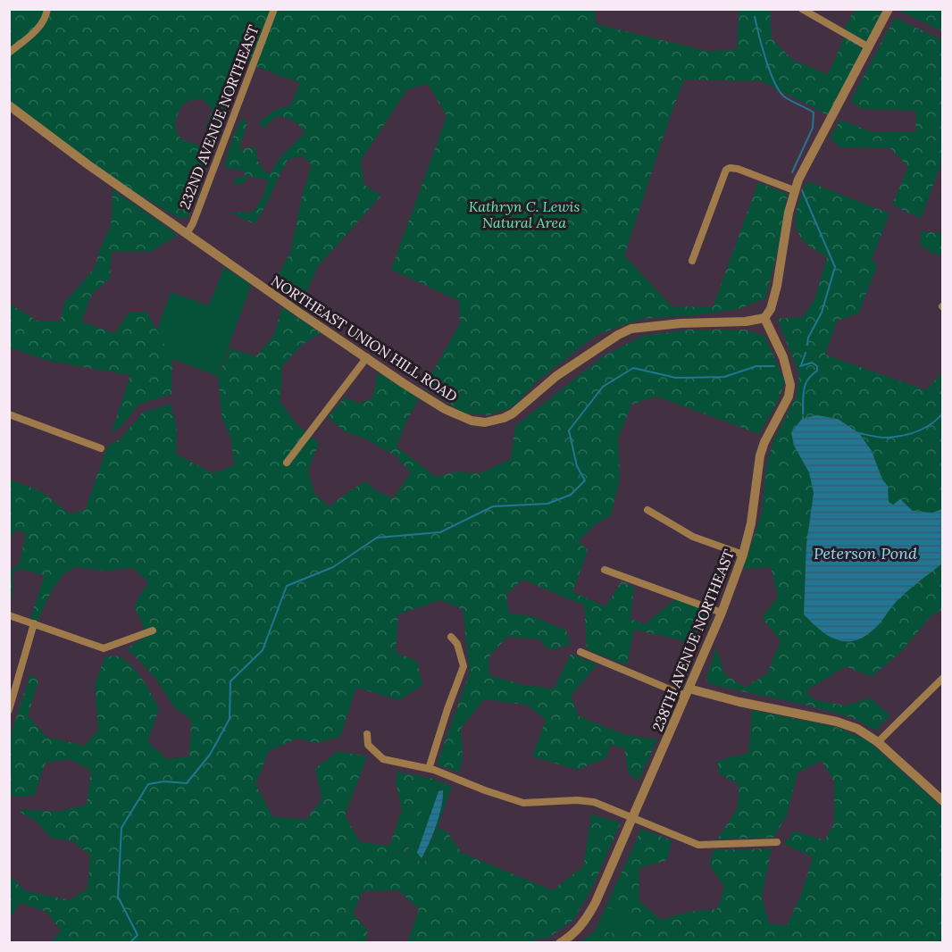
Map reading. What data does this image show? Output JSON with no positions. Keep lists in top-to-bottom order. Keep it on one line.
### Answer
{"streets":{"street":["232ND AVENUE NORTHEAST","NORTHEAST UNION HILL ROAD","238TH AVENUE NORTHEAST"]},"crossings":[["232ND AVENUE NORTHEAST","NORTHEAST UNION HILL ROAD"],["NORTHEAST UNION HILL ROAD","238TH AVENUE NORTHEAST"]],"water":["Peterson Pond"],"parks":["Kathryn C. Lewis Natural Area"]}
